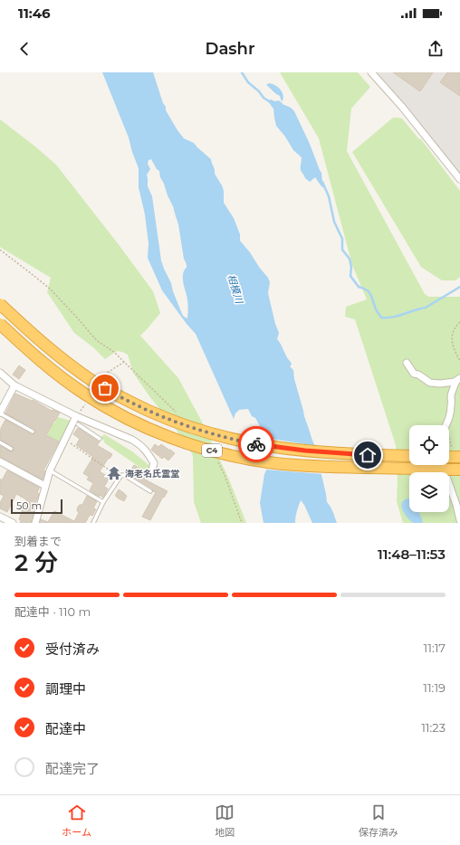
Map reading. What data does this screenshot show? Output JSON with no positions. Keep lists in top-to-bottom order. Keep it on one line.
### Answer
{"streets":{"highway":["C4"]},"water":["相模川"],"places":{"temple":["海老名氏霊堂"]},"scale_bar":"50 m","page":{"status":"11:46","header":"Dashr","scale":"50 m","heading":["2 分","到着まで","11:48–11:53"],"bar":"配達中 · 110 m","list":[["受付済み","11:17"],["調理中","11:19"],["配達中","11:23"],"配達完了"],"tabs":["ホーム","地図","保存済み"]}}
